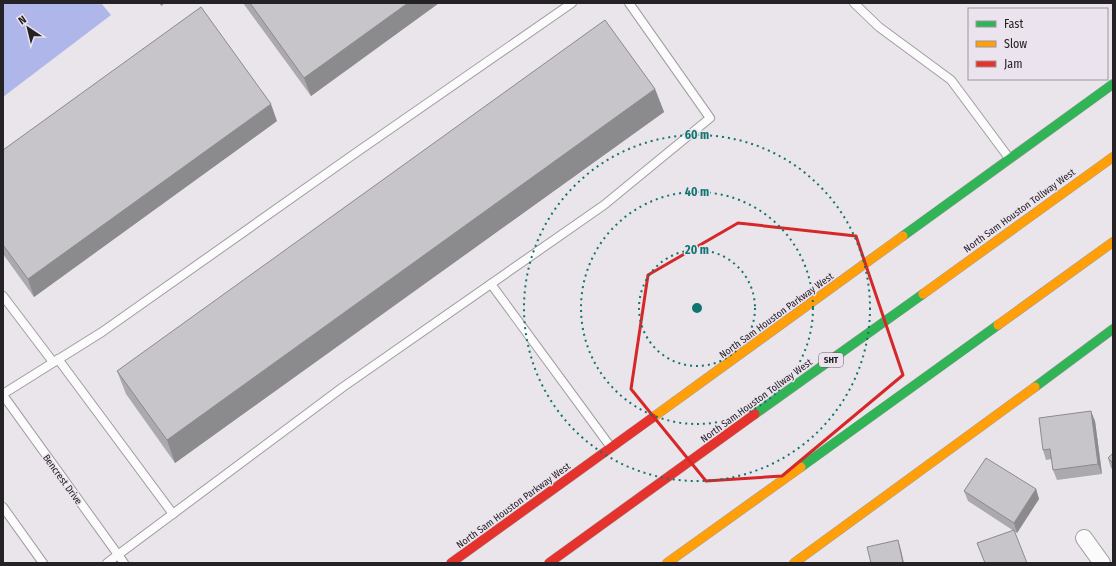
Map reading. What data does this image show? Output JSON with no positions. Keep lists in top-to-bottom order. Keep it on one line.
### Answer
{"streets":{"main road":["North Sam Houston Tollway West","North Sam Houston Parkway West","SHT"],"lane":["Bencrest Drive"]},"legend":["Fast","Slow","Jam"],"north":"top left","rings":["60 m","40 m","20 m"]}
